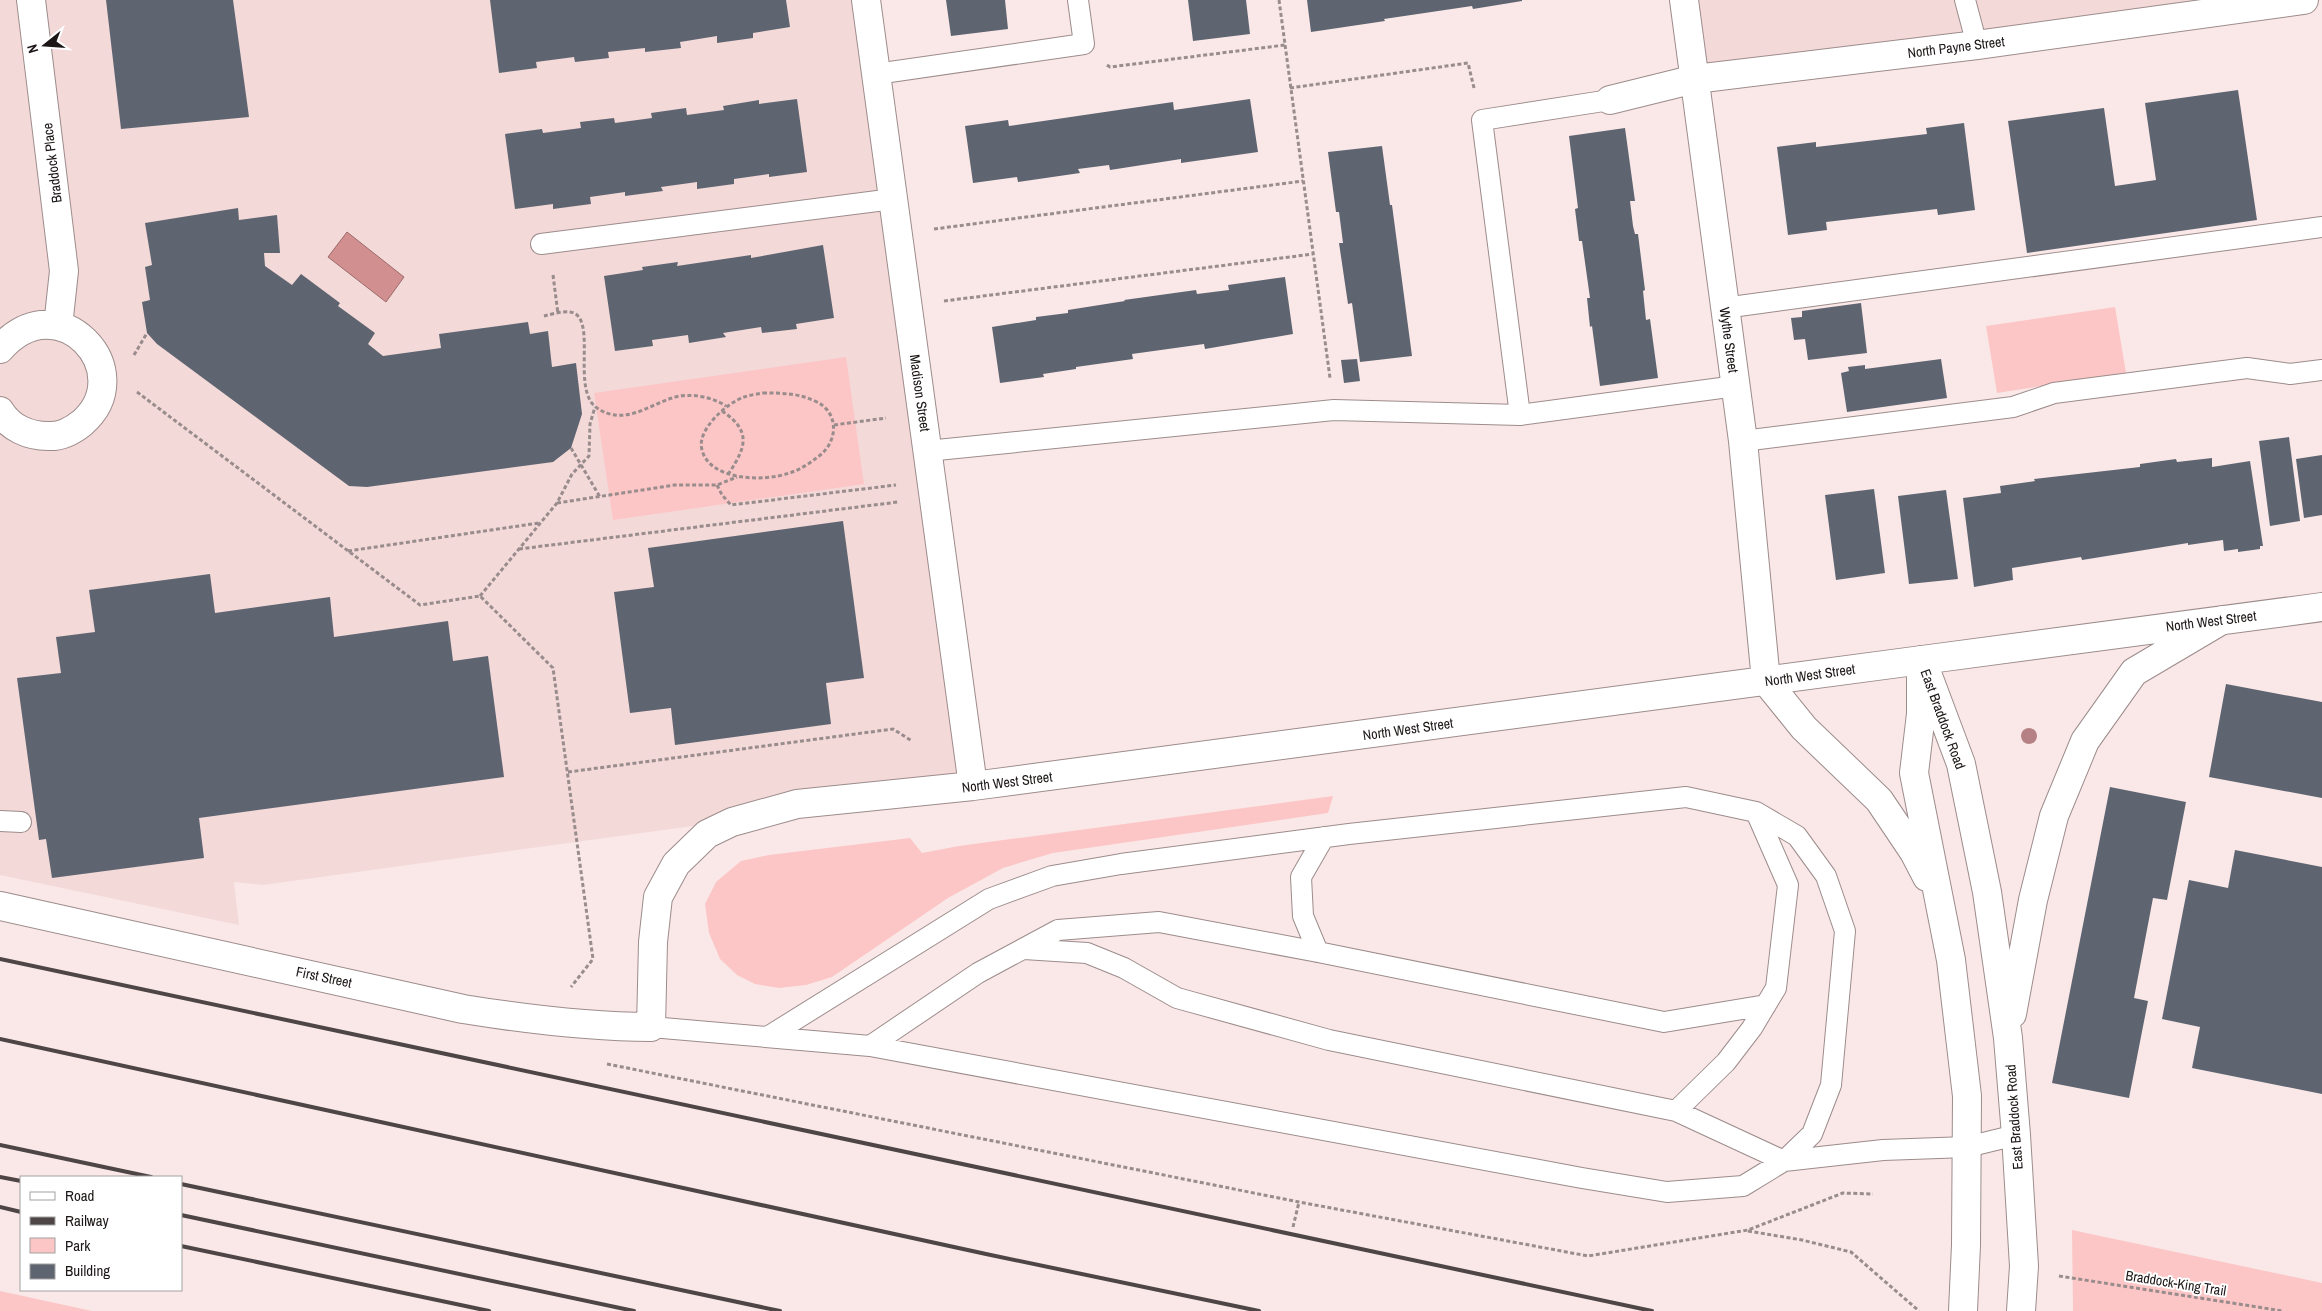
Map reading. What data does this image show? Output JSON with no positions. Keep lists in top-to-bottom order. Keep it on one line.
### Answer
{"streets":{"street":["North Payne Street","Braddock Place","Wythe Street","Madison Street","North West Street","East Braddock Road","First Street"],"path":["Braddock-King Trail"]},"crossings":[["North Payne Street","Wythe Street"],["Wythe Street","North West Street"],["Madison Street","North West Street"],["North West Street","East Braddock Road"],["North West Street","First Street"]],"legend":["Road","Railway","Park","Building"],"north":"left"}
